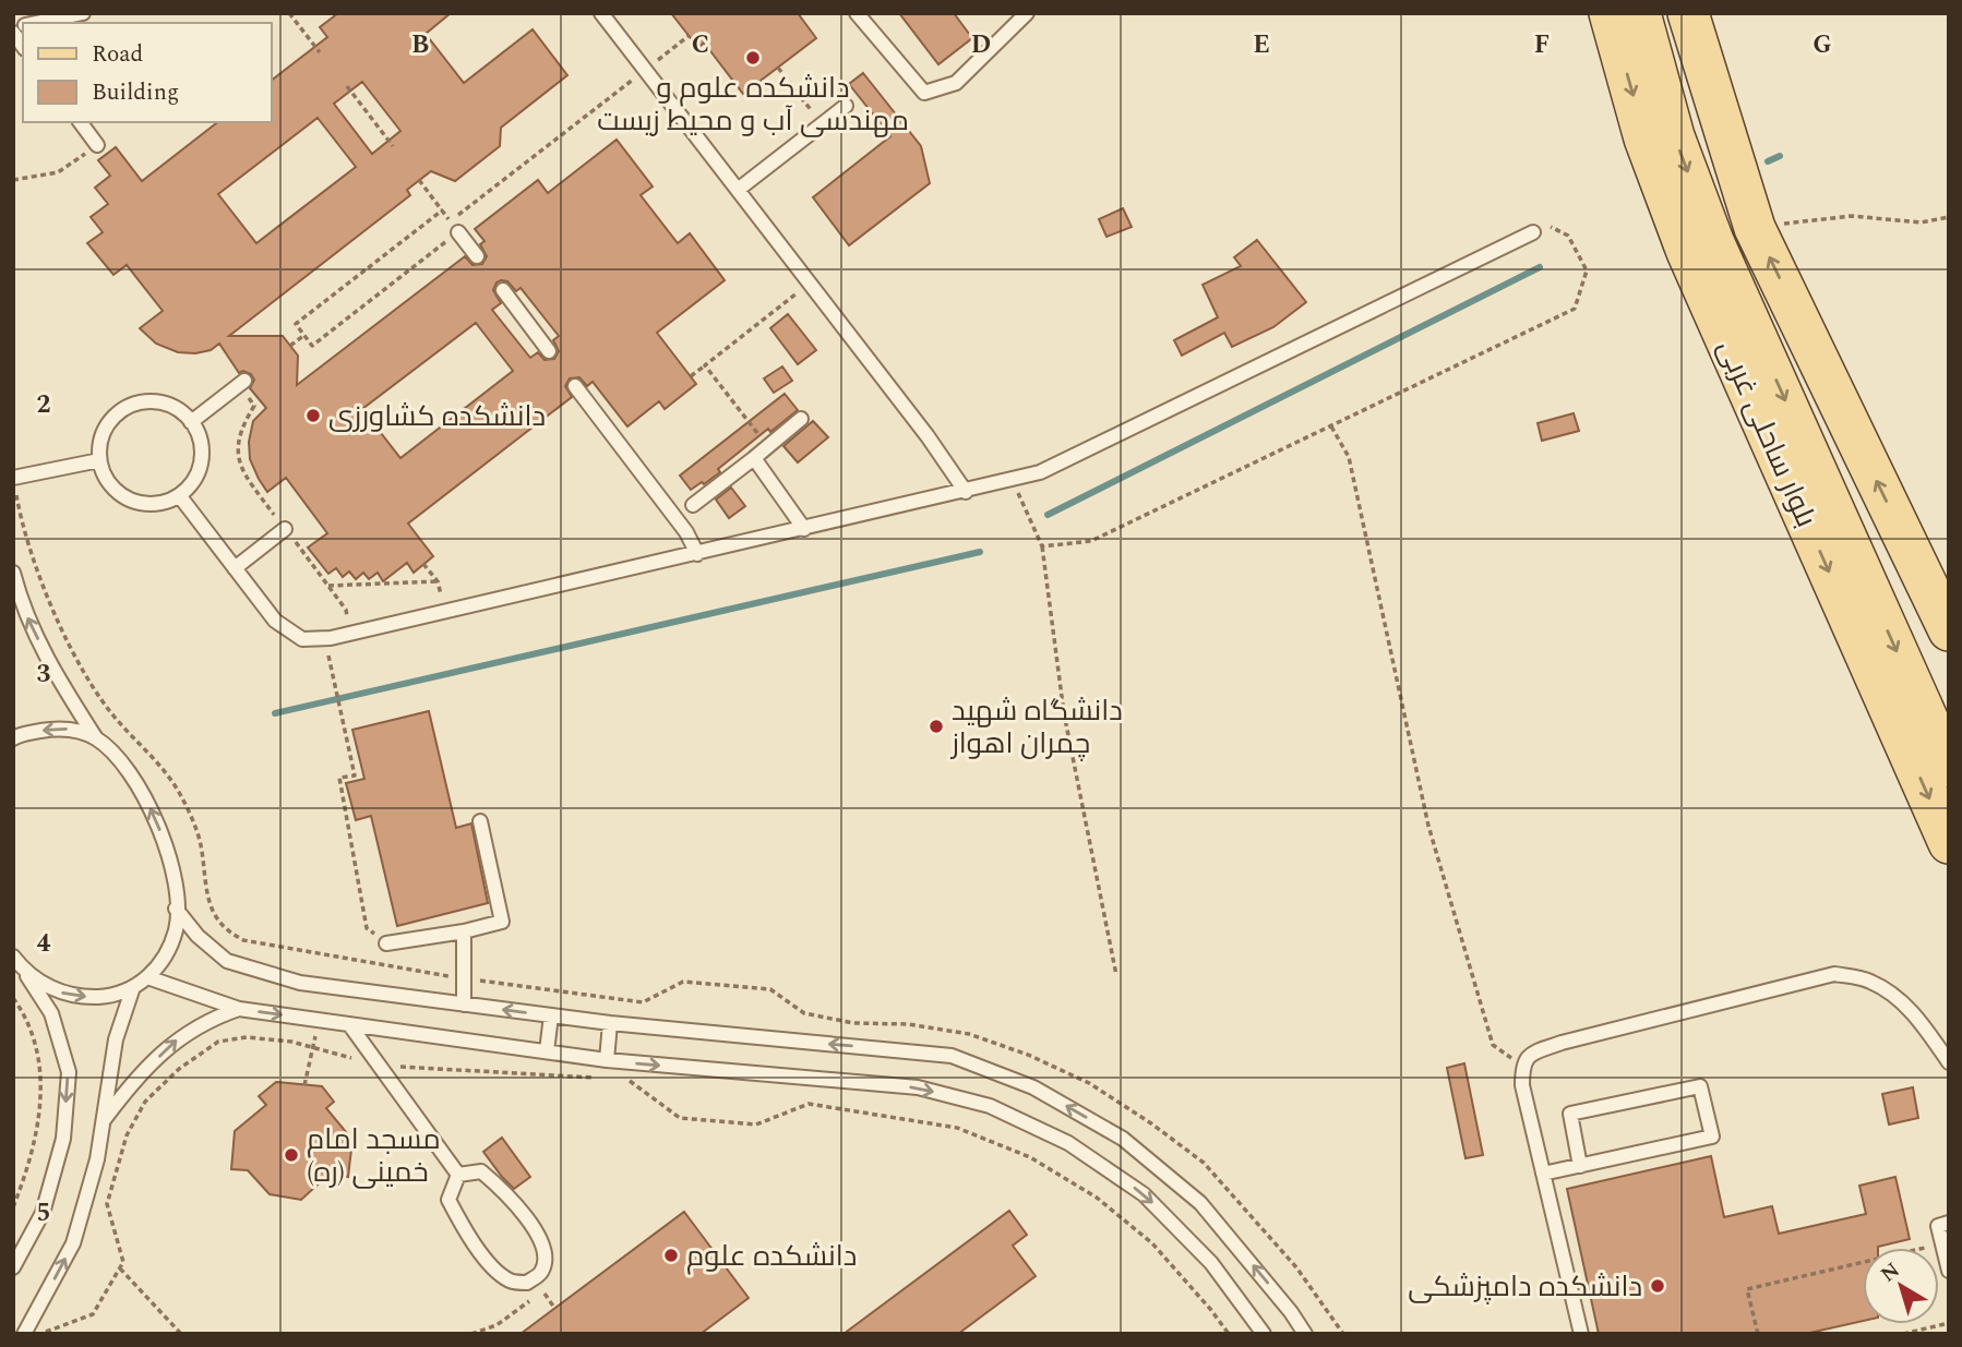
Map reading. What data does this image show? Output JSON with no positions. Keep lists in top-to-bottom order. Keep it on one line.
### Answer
{"streets":{"main road":["بلوار ساحلی غربی"]},"places":["دانشکده علوم و مهندسی آب و محیط زیست","دانشکده کشاورزی","دانشگاه شهید چمران اهواز","مسجد امام خمینی (ره)","دانشکده علوم","دانشکده دامپزشکی"],"legend":["Road","Building"],"north":"top left","grid":{"columns":["B","C","D","E","F","G"],"rows":["2","3","4","5"]}}
